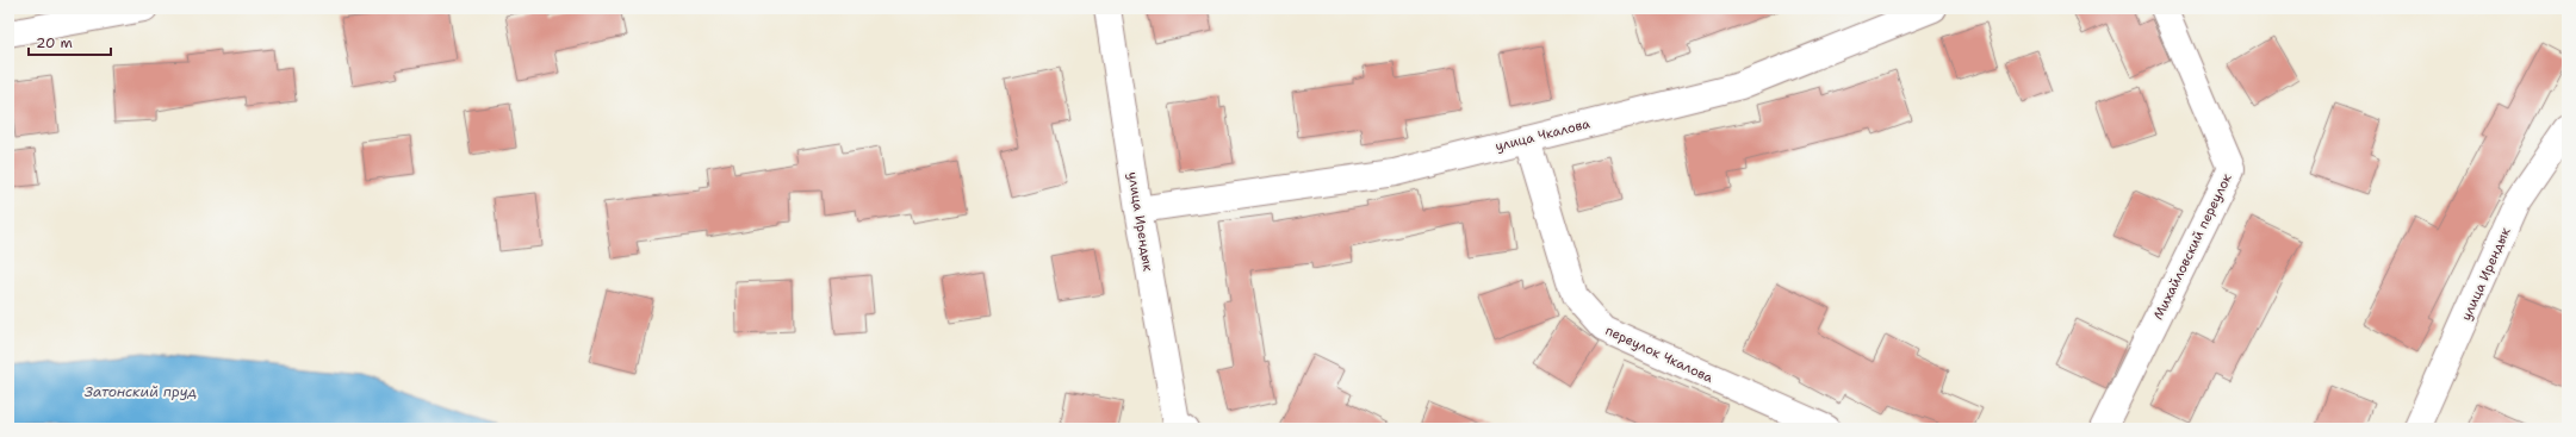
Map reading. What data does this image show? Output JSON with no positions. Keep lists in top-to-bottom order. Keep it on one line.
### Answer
{"streets":{"street":["улица Чкалова","улица Ирендык","Михайловский переулок","переулок Чкалова"]},"crossings":[["улица Чкалова","улица Ирендык"],["улица Чкалова","переулок Чкалова"]],"water":["Затонский пруд"],"scale_bar":"20 m"}
